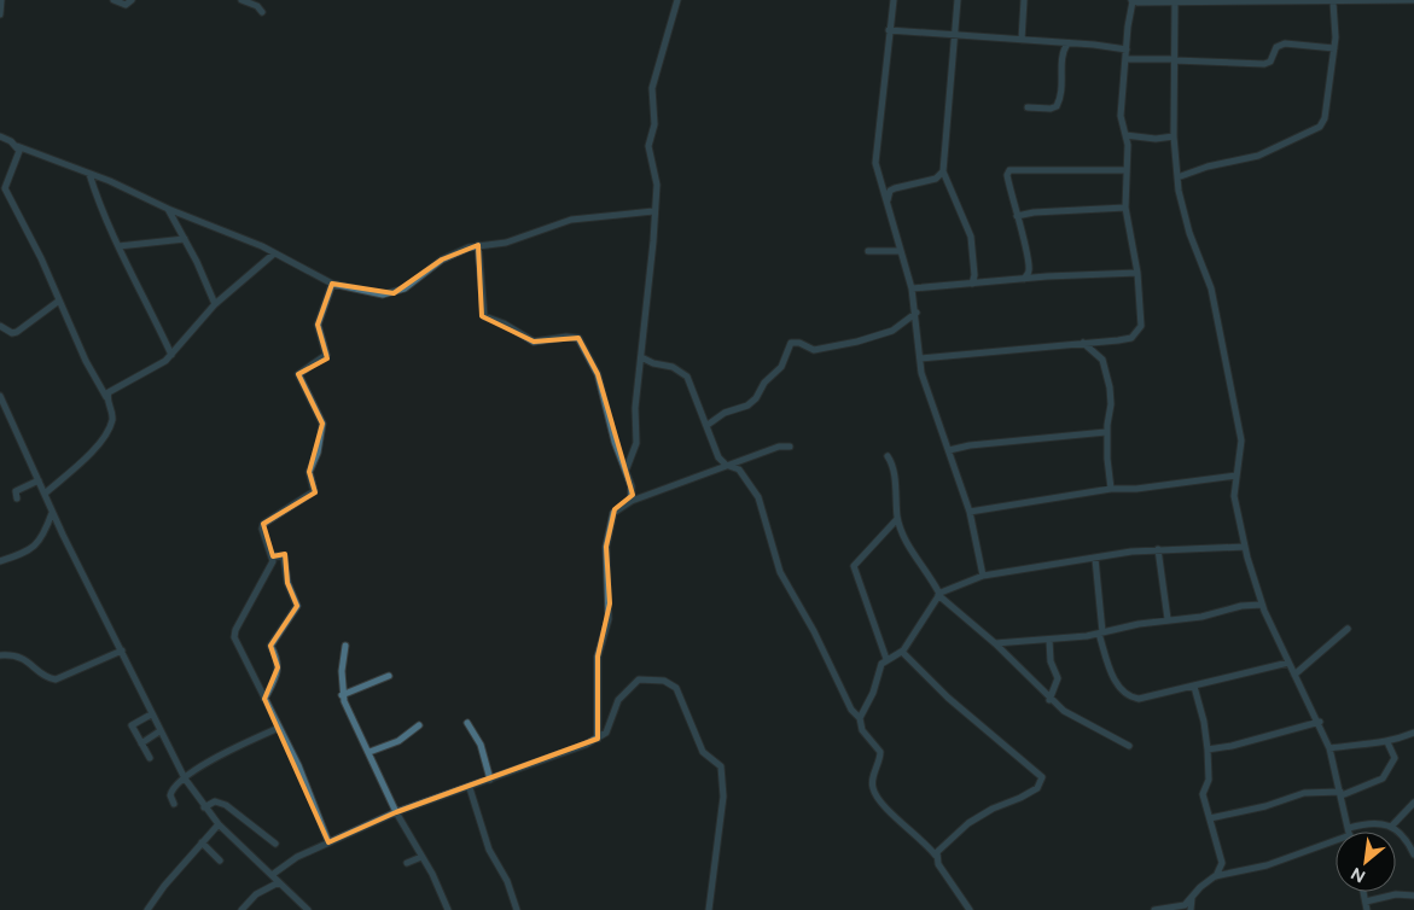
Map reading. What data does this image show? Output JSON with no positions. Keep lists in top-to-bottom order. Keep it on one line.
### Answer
{"north":"bottom left"}
